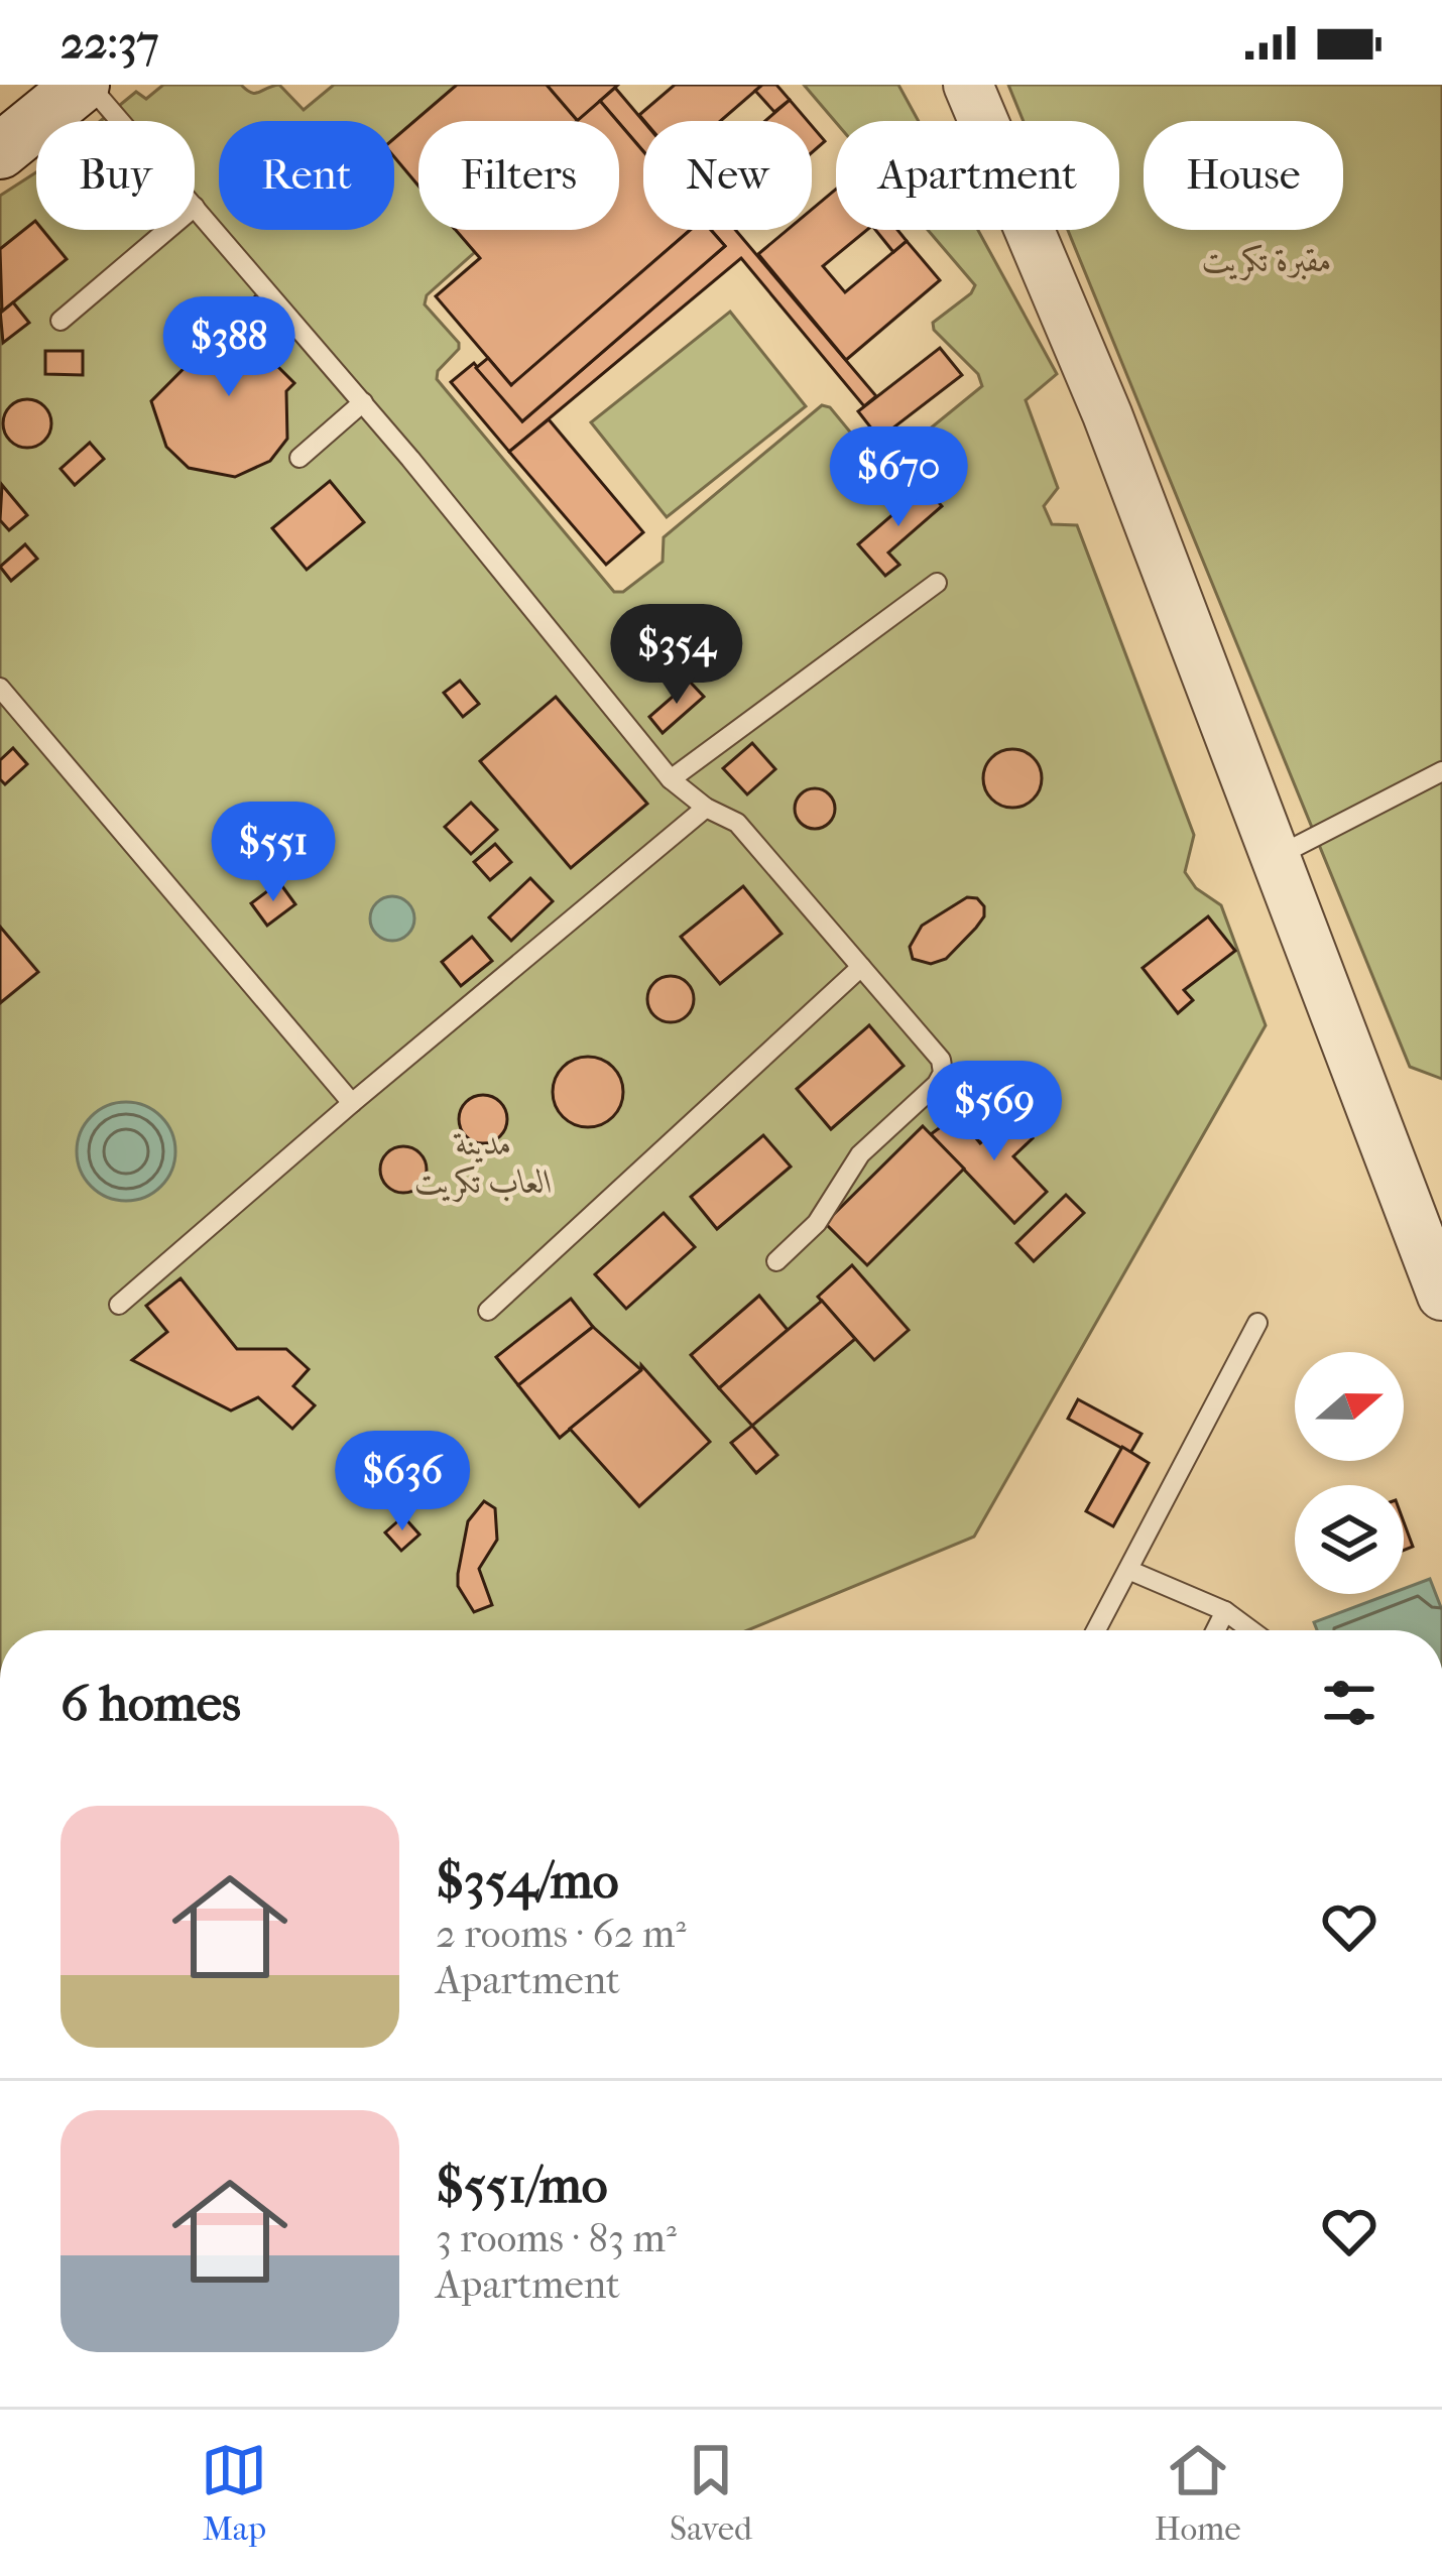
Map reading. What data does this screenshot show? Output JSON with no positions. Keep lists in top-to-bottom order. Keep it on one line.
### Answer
{"parks":["مقبرة تكريت","مدينة العاب تكريت"],"north":"right","page":{"status":"22:37","chip":["Buy","Rent","Filters","New","Apartment","House"],"price":["$388","$670","$354","$551","$569","$636"],"heading":"6 homes","list":[{"name":"$354/mo","note":"2 rooms · 62 m² · Apartment"},{"name":"$551/mo","note":"3 rooms · 83 m² · Apartment"}],"tabs":["Map","Saved","Home"]}}
